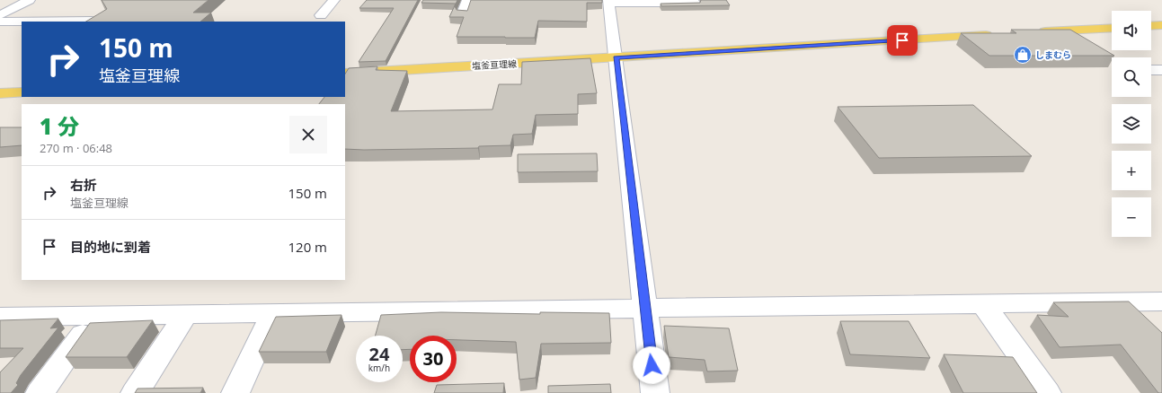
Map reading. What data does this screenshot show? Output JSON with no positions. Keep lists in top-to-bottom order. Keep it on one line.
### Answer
{"streets":{"main road":["塩釜亘理線"]},"places":{"shop":["しまむら"]},"page":{"map_buttons":["+","−"],"turn":["150 m","塩釜亘理線"],"heading":["1 分","270 m · 06:48"],"list":[{"name":"右折","note":"塩釜亘理線","value":"150 m"},{"name":"目的地に到着","value":"120 m"}],"speed":"24 km/h","limit":"30"}}
